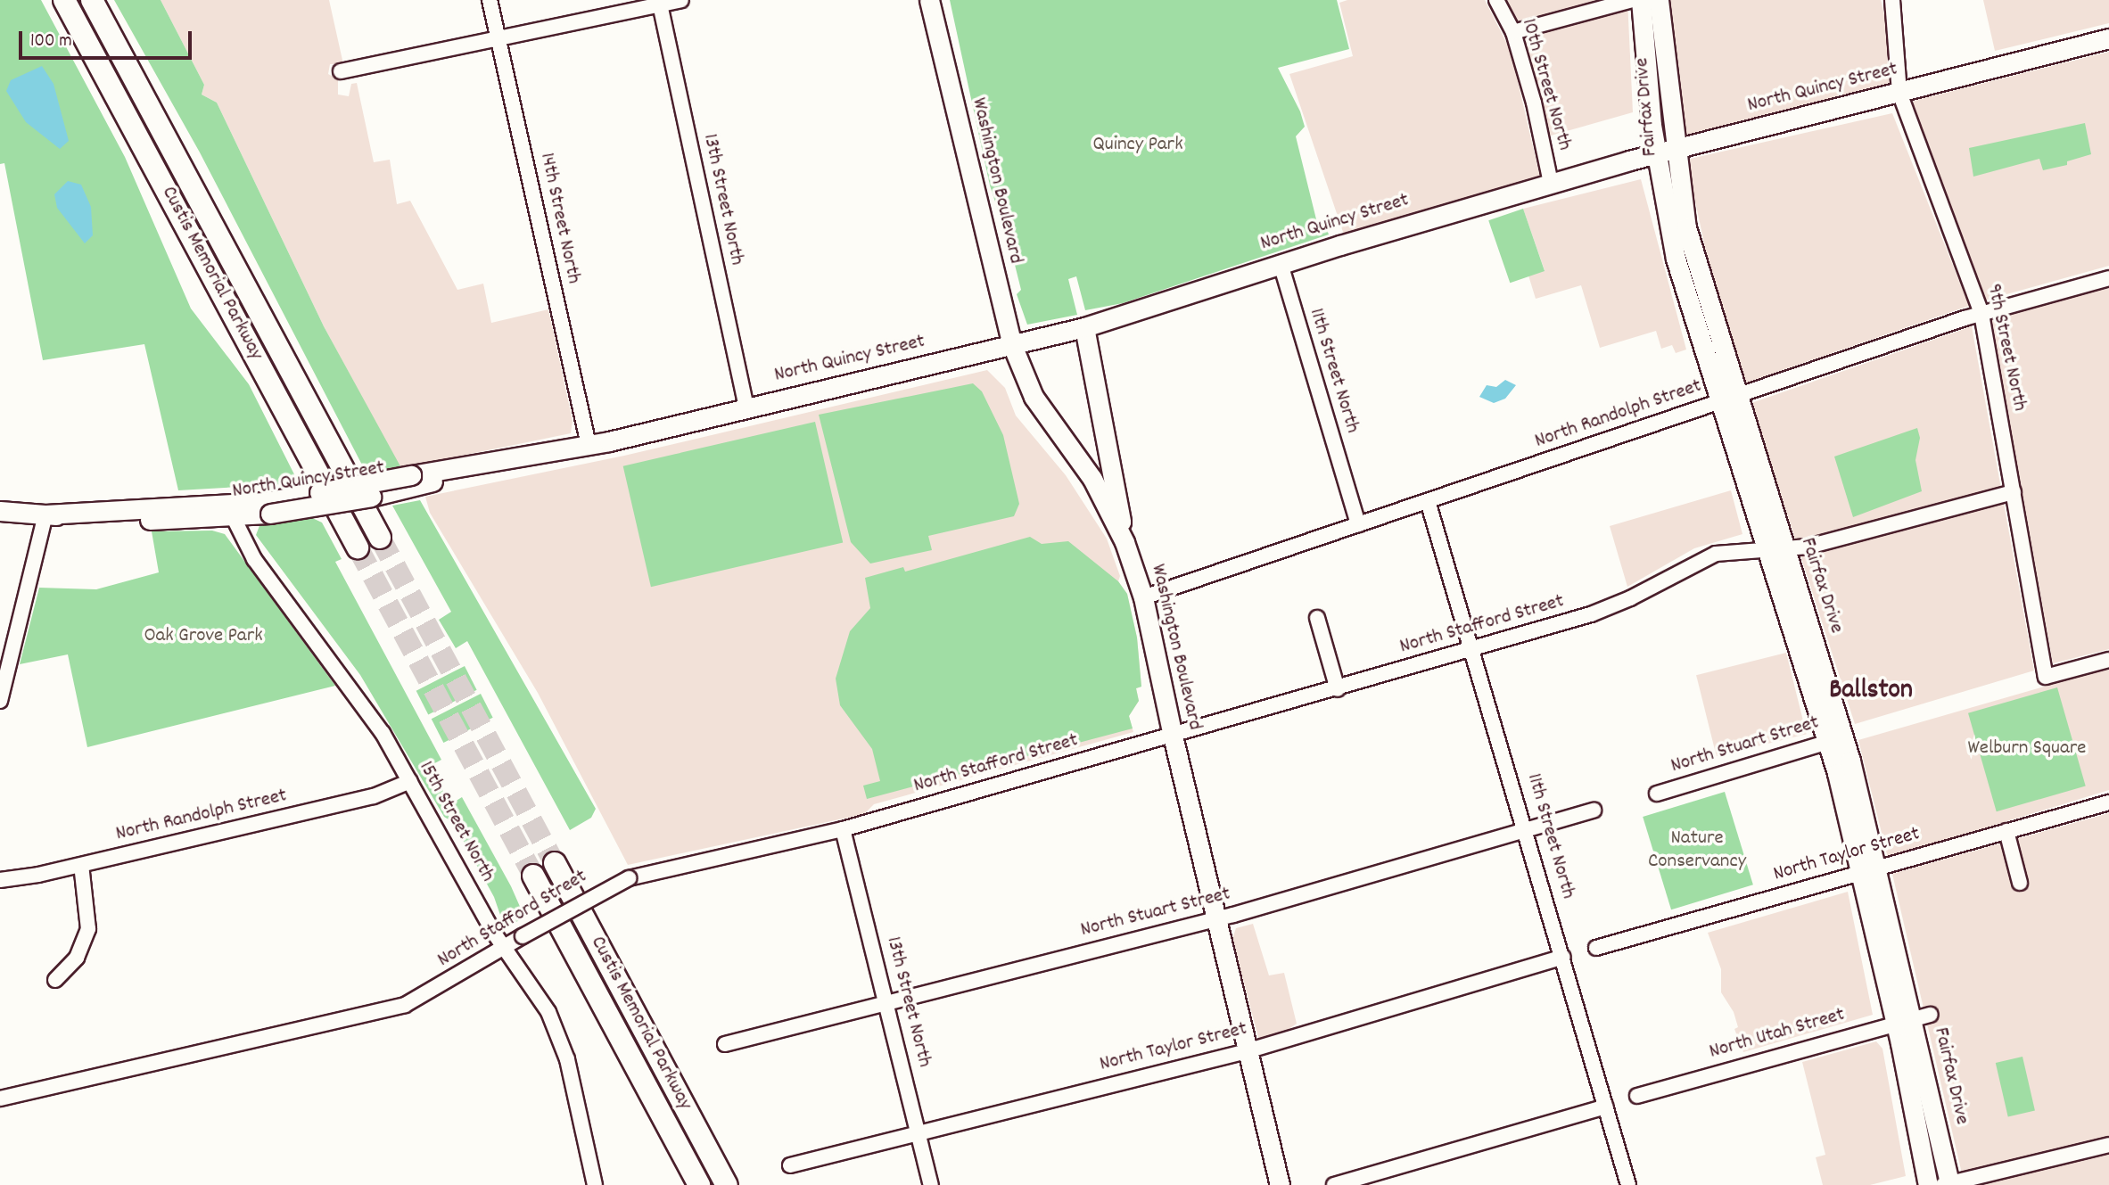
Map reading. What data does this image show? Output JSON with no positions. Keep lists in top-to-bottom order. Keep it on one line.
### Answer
{"streets":{"highway":["Custis Memorial Parkway"],"main road":["North Quincy Street","Fairfax Drive","Washington Boulevard"],"street":["10th Street North","13th Street North","14th Street North","9th Street North","11th Street North","North Randolph Street","North Stafford Street","North Stuart Street","15th Street North","North Taylor Street","North Utah Street"]},"crossings":[["10th Street North","North Quincy Street"],["North Quincy Street","Fairfax Drive"],["North Quincy Street","Washington Boulevard"],["North Quincy Street","13th Street North"],["North Quincy Street","14th Street North"],["North Quincy Street","9th Street North"],["North Quincy Street","11th Street North"],["North Quincy Street","15th Street North"],["Fairfax Drive","North Randolph Street"],["Fairfax Drive","North Stafford Street"],["Fairfax Drive","North Stuart Street"],["Fairfax Drive","North Taylor Street"],["Fairfax Drive","North Utah Street"],["Washington Boulevard","North Randolph Street"],["Washington Boulevard","North Stafford Street"],["Washington Boulevard","North Stuart Street"],["Washington Boulevard","North Taylor Street"],["13th Street North","North Stafford Street"],["13th Street North","North Stuart Street"],["13th Street North","North Taylor Street"],["9th Street North","North Randolph Street"],["9th Street North","North Stafford Street"],["11th Street North","North Randolph Street"],["11th Street North","North Stafford Street"],["11th Street North","North Stuart Street"],["11th Street North","North Taylor Street"],["North Randolph Street","15th Street North"],["North Stafford Street","15th Street North"]],"districts":["Ballston"],"parks":["Quincy Park","Oak Grove Park","Welburn Square","Nature Conservancy"],"scale_bar":"100 m"}
